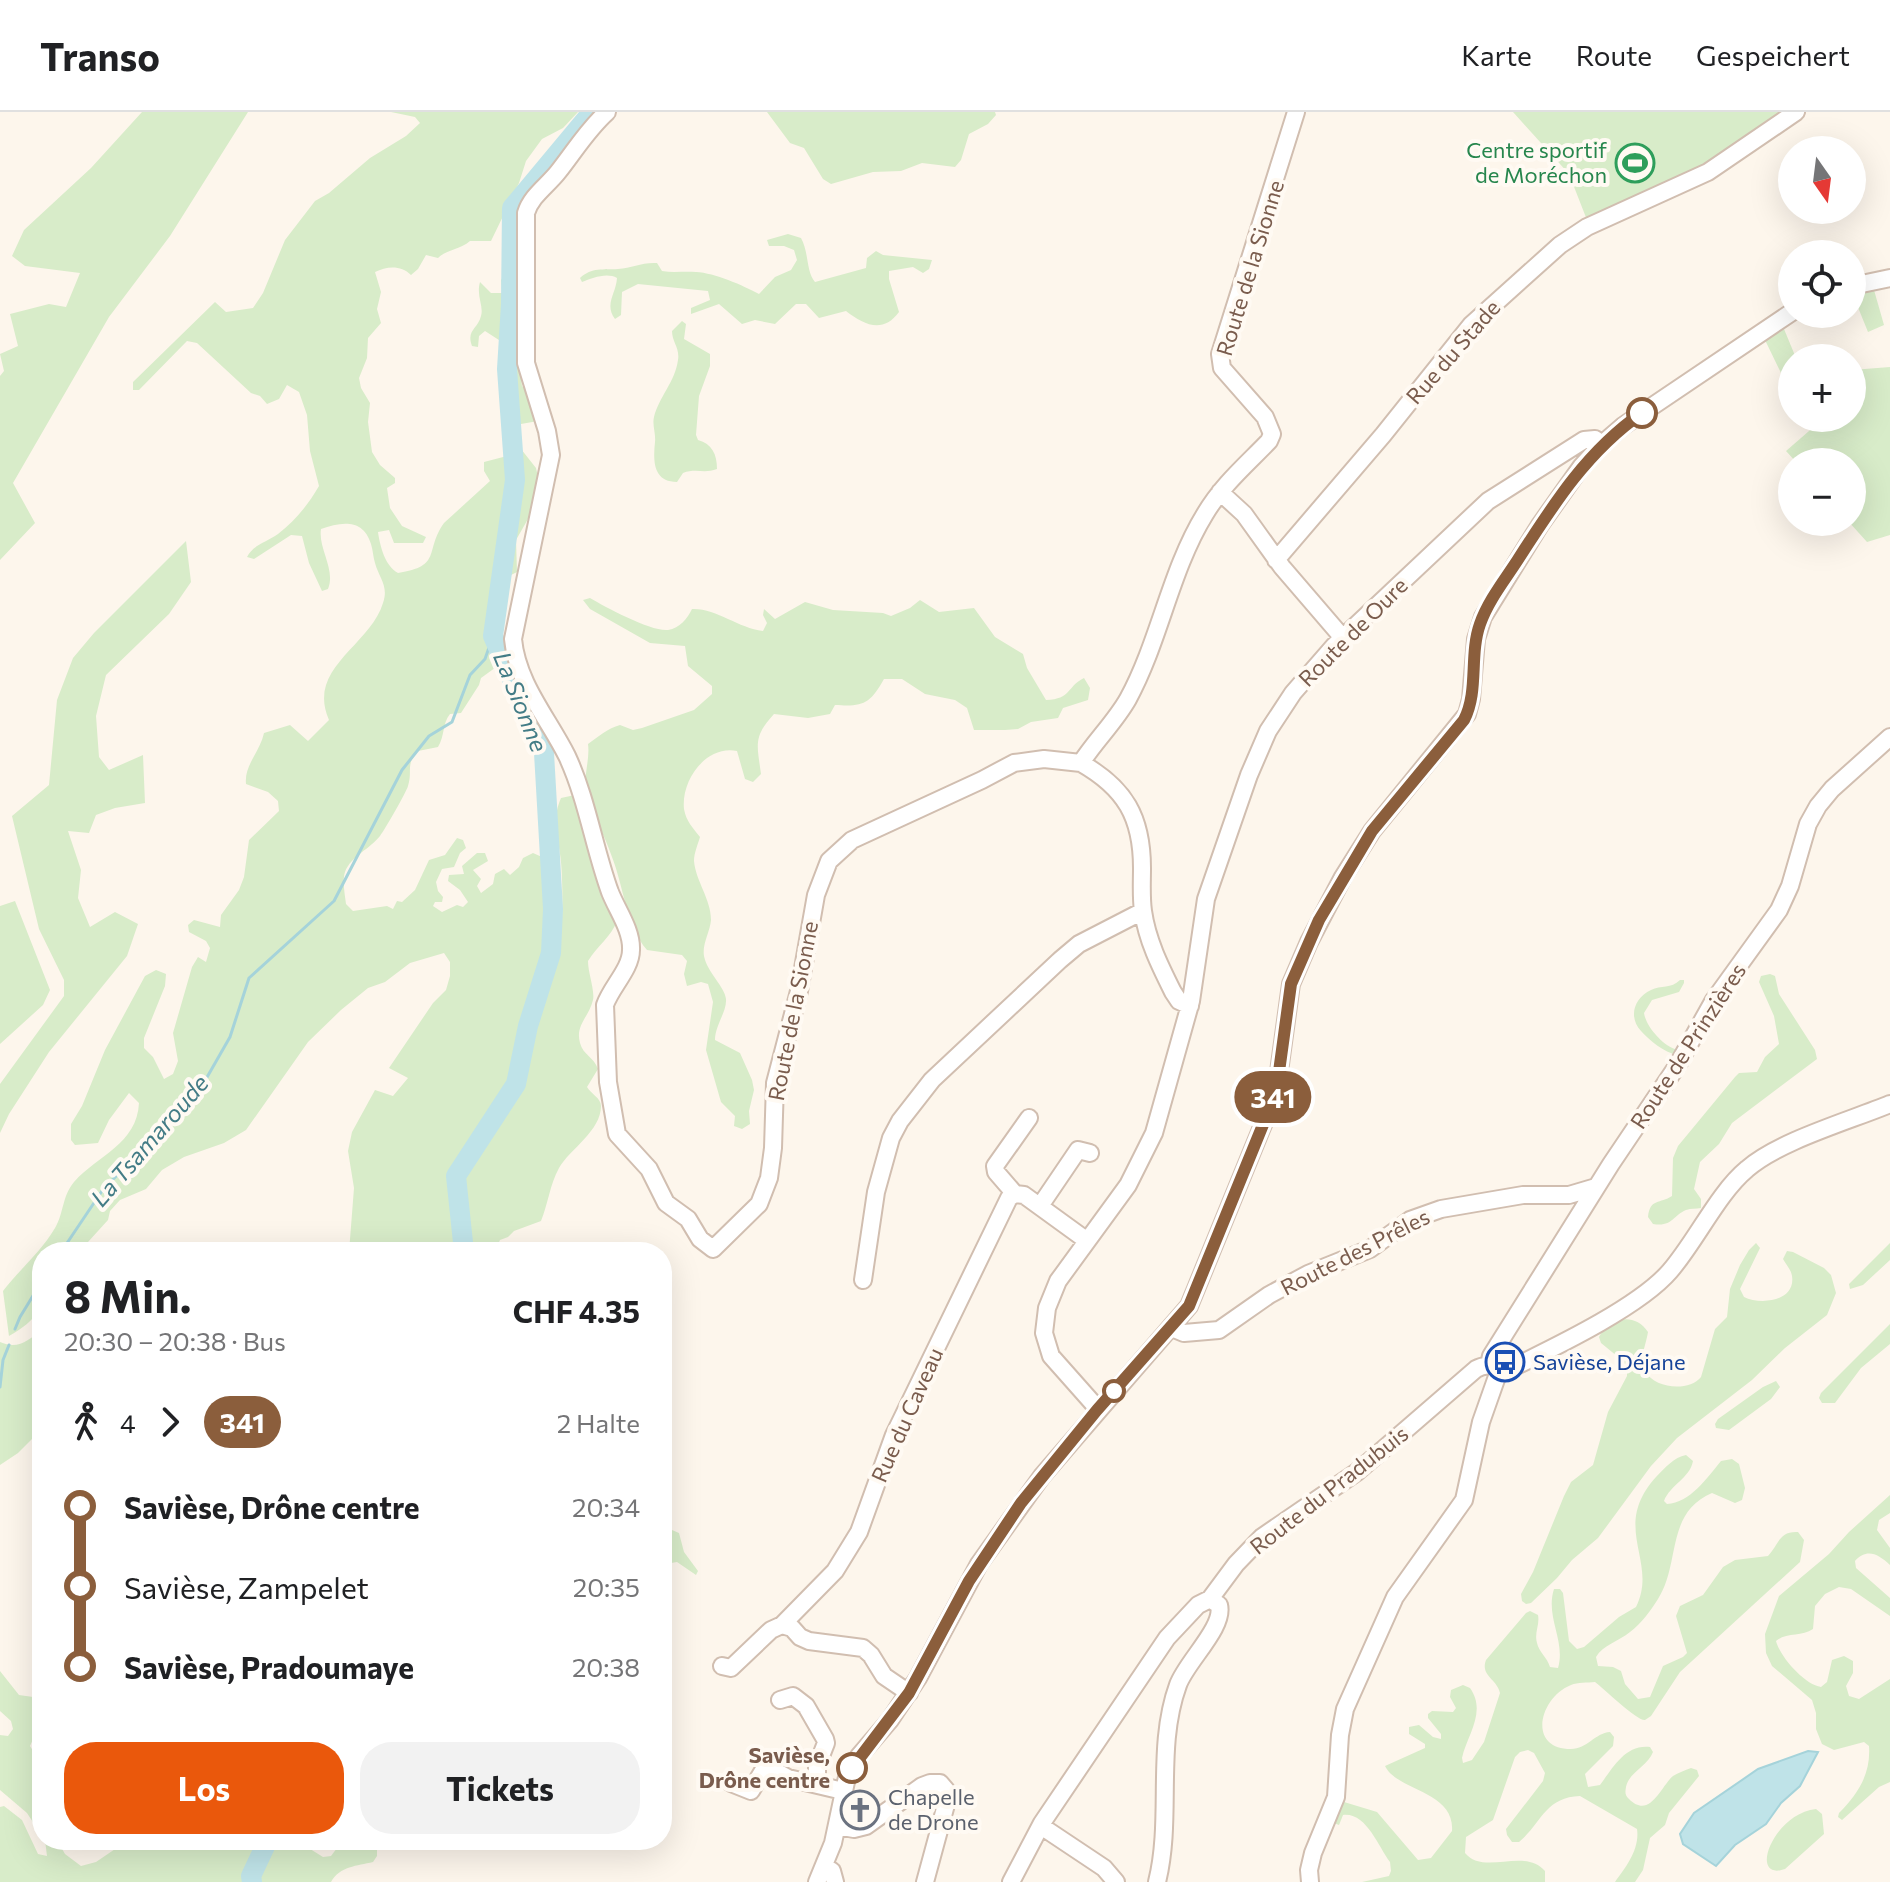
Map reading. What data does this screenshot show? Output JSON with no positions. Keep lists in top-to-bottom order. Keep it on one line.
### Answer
{"streets":{"street":["Route de la Sionne","Rue du Stade","Route de Oure","Route de Prinzières","Route des Prêles","Rue du Caveau","Route du Pradubuis"]},"crossings":[["Route de Prinzières","Route des Prêles"],["Route de Prinzières","Route du Pradubuis"]],"water":["La Sionne","La Tsamaroude"],"places":{"sports":["Centre sportif de Moréchon"],"bus stop":["Savièse, Déjane"],"other":["Savièse, Drône centre"],"church":["Chapelle de Drone"]},"lines":["bus line 341"],"north":"bottom","page":{"header":"Transo","nav":["Karte","Route","Gespeichert"],"on_map":"341","map_buttons":["+","−"],"heading":["8 Min.","20:30 – 20:38 · Bus","CHF 4.35"],"legs":["4","341","2 Halte"],"list":[{"name":"Savièse, Drône centre","value":"20:34"},{"name":"Savièse, Zampelet","value":"20:35"},{"name":"Savièse, Pradoumaye","value":"20:38"}],"buttons":["Los","Tickets"]}}
